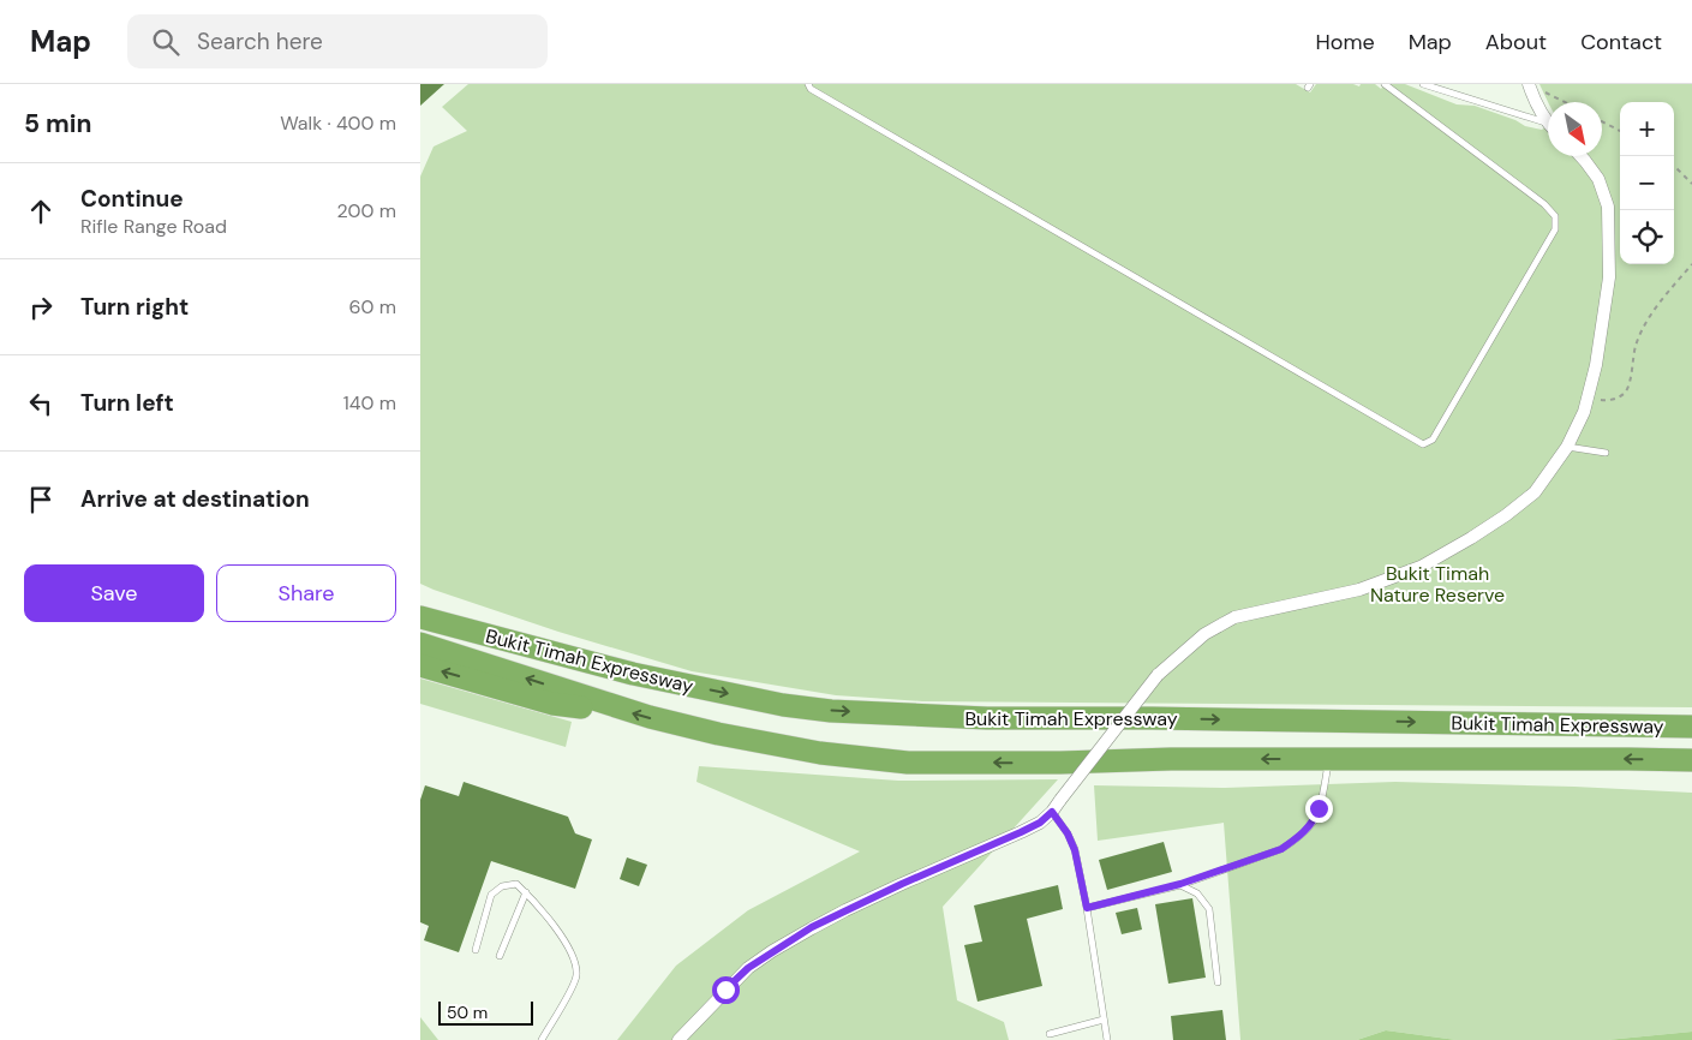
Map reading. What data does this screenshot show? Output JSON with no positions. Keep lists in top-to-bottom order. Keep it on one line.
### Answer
{"streets":{"highway":["Bukit Timah Expressway"]},"parks":["Bukit Timah Nature Reserve"],"scale_bar":"50 m","north":"bottom right","page":{"header":"Map","search":"Search here","nav":["Home","Map","About","Contact"],"heading":["5 min","Walk · 400 m"],"map_buttons":["+","−"],"list":[["Continue","Rifle Range Road","200 m"],["Turn right","60 m"],["Turn left","140 m"],"Arrive at destination"],"buttons":["Save","Share"],"scale":"50 m"}}
